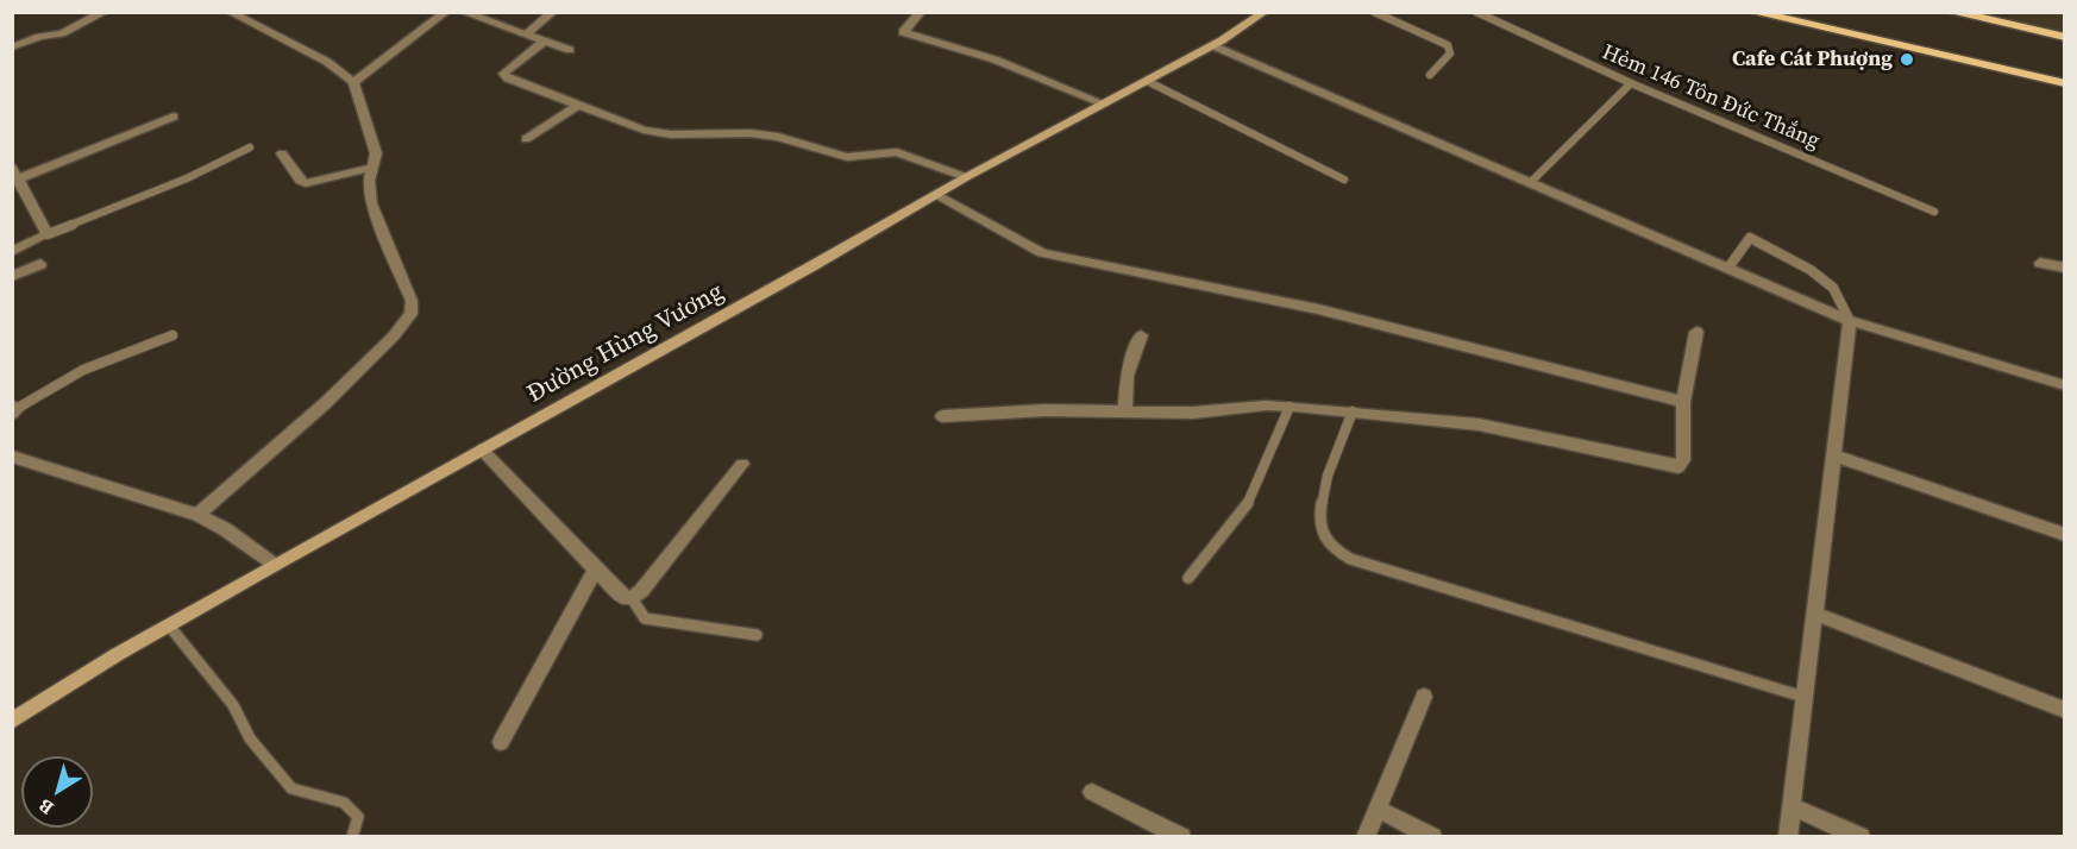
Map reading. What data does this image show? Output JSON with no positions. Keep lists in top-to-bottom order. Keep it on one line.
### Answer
{"streets":{"street":["Đường Hùng Vương"],"lane":["Hẻm 146 Tôn Đức Thắng"]},"places":["Cafe Cát Phượng"],"north":"bottom left"}
